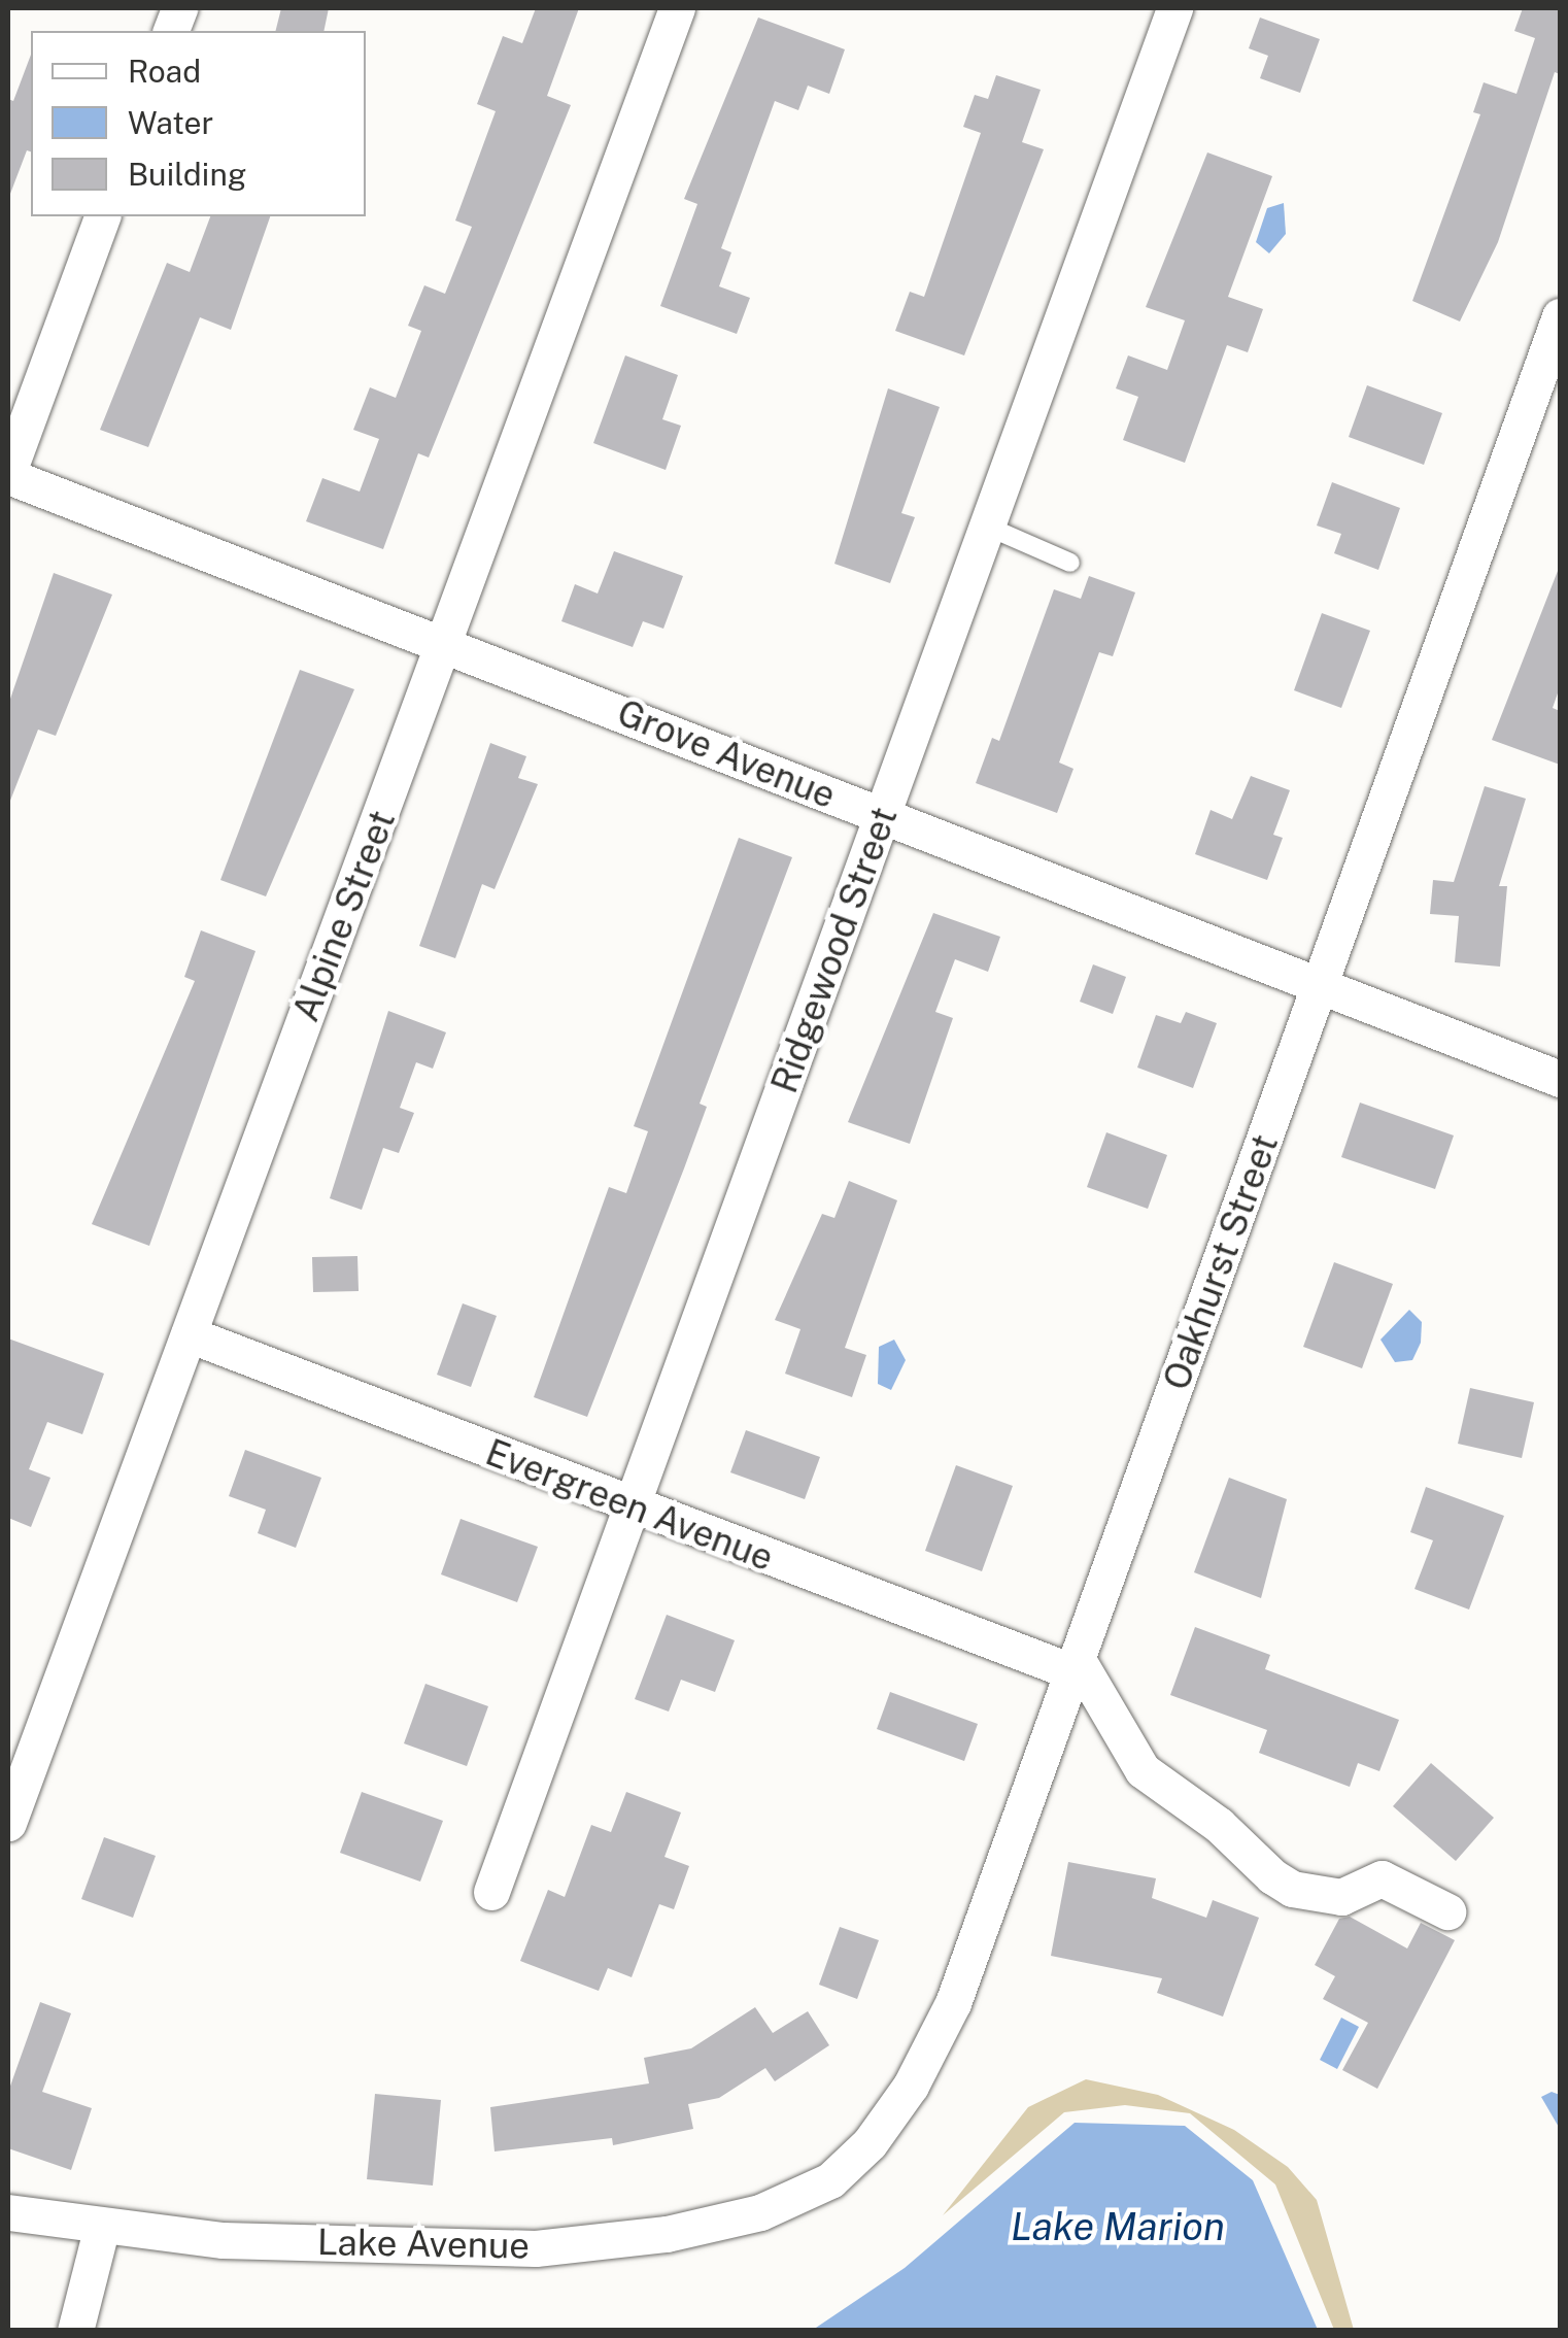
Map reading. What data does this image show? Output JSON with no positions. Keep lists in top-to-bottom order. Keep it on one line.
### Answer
{"streets":{"street":["Grove Avenue","Alpine Street","Ridgewood Street","Oakhurst Street","Evergreen Avenue","Lake Avenue"]},"crossings":[["Grove Avenue","Alpine Street"],["Grove Avenue","Ridgewood Street"],["Grove Avenue","Oakhurst Street"],["Alpine Street","Evergreen Avenue"],["Ridgewood Street","Evergreen Avenue"],["Oakhurst Street","Evergreen Avenue"],["Oakhurst Street","Lake Avenue"]],"water":["Lake Marion"],"legend":["Road","Water","Building"]}
